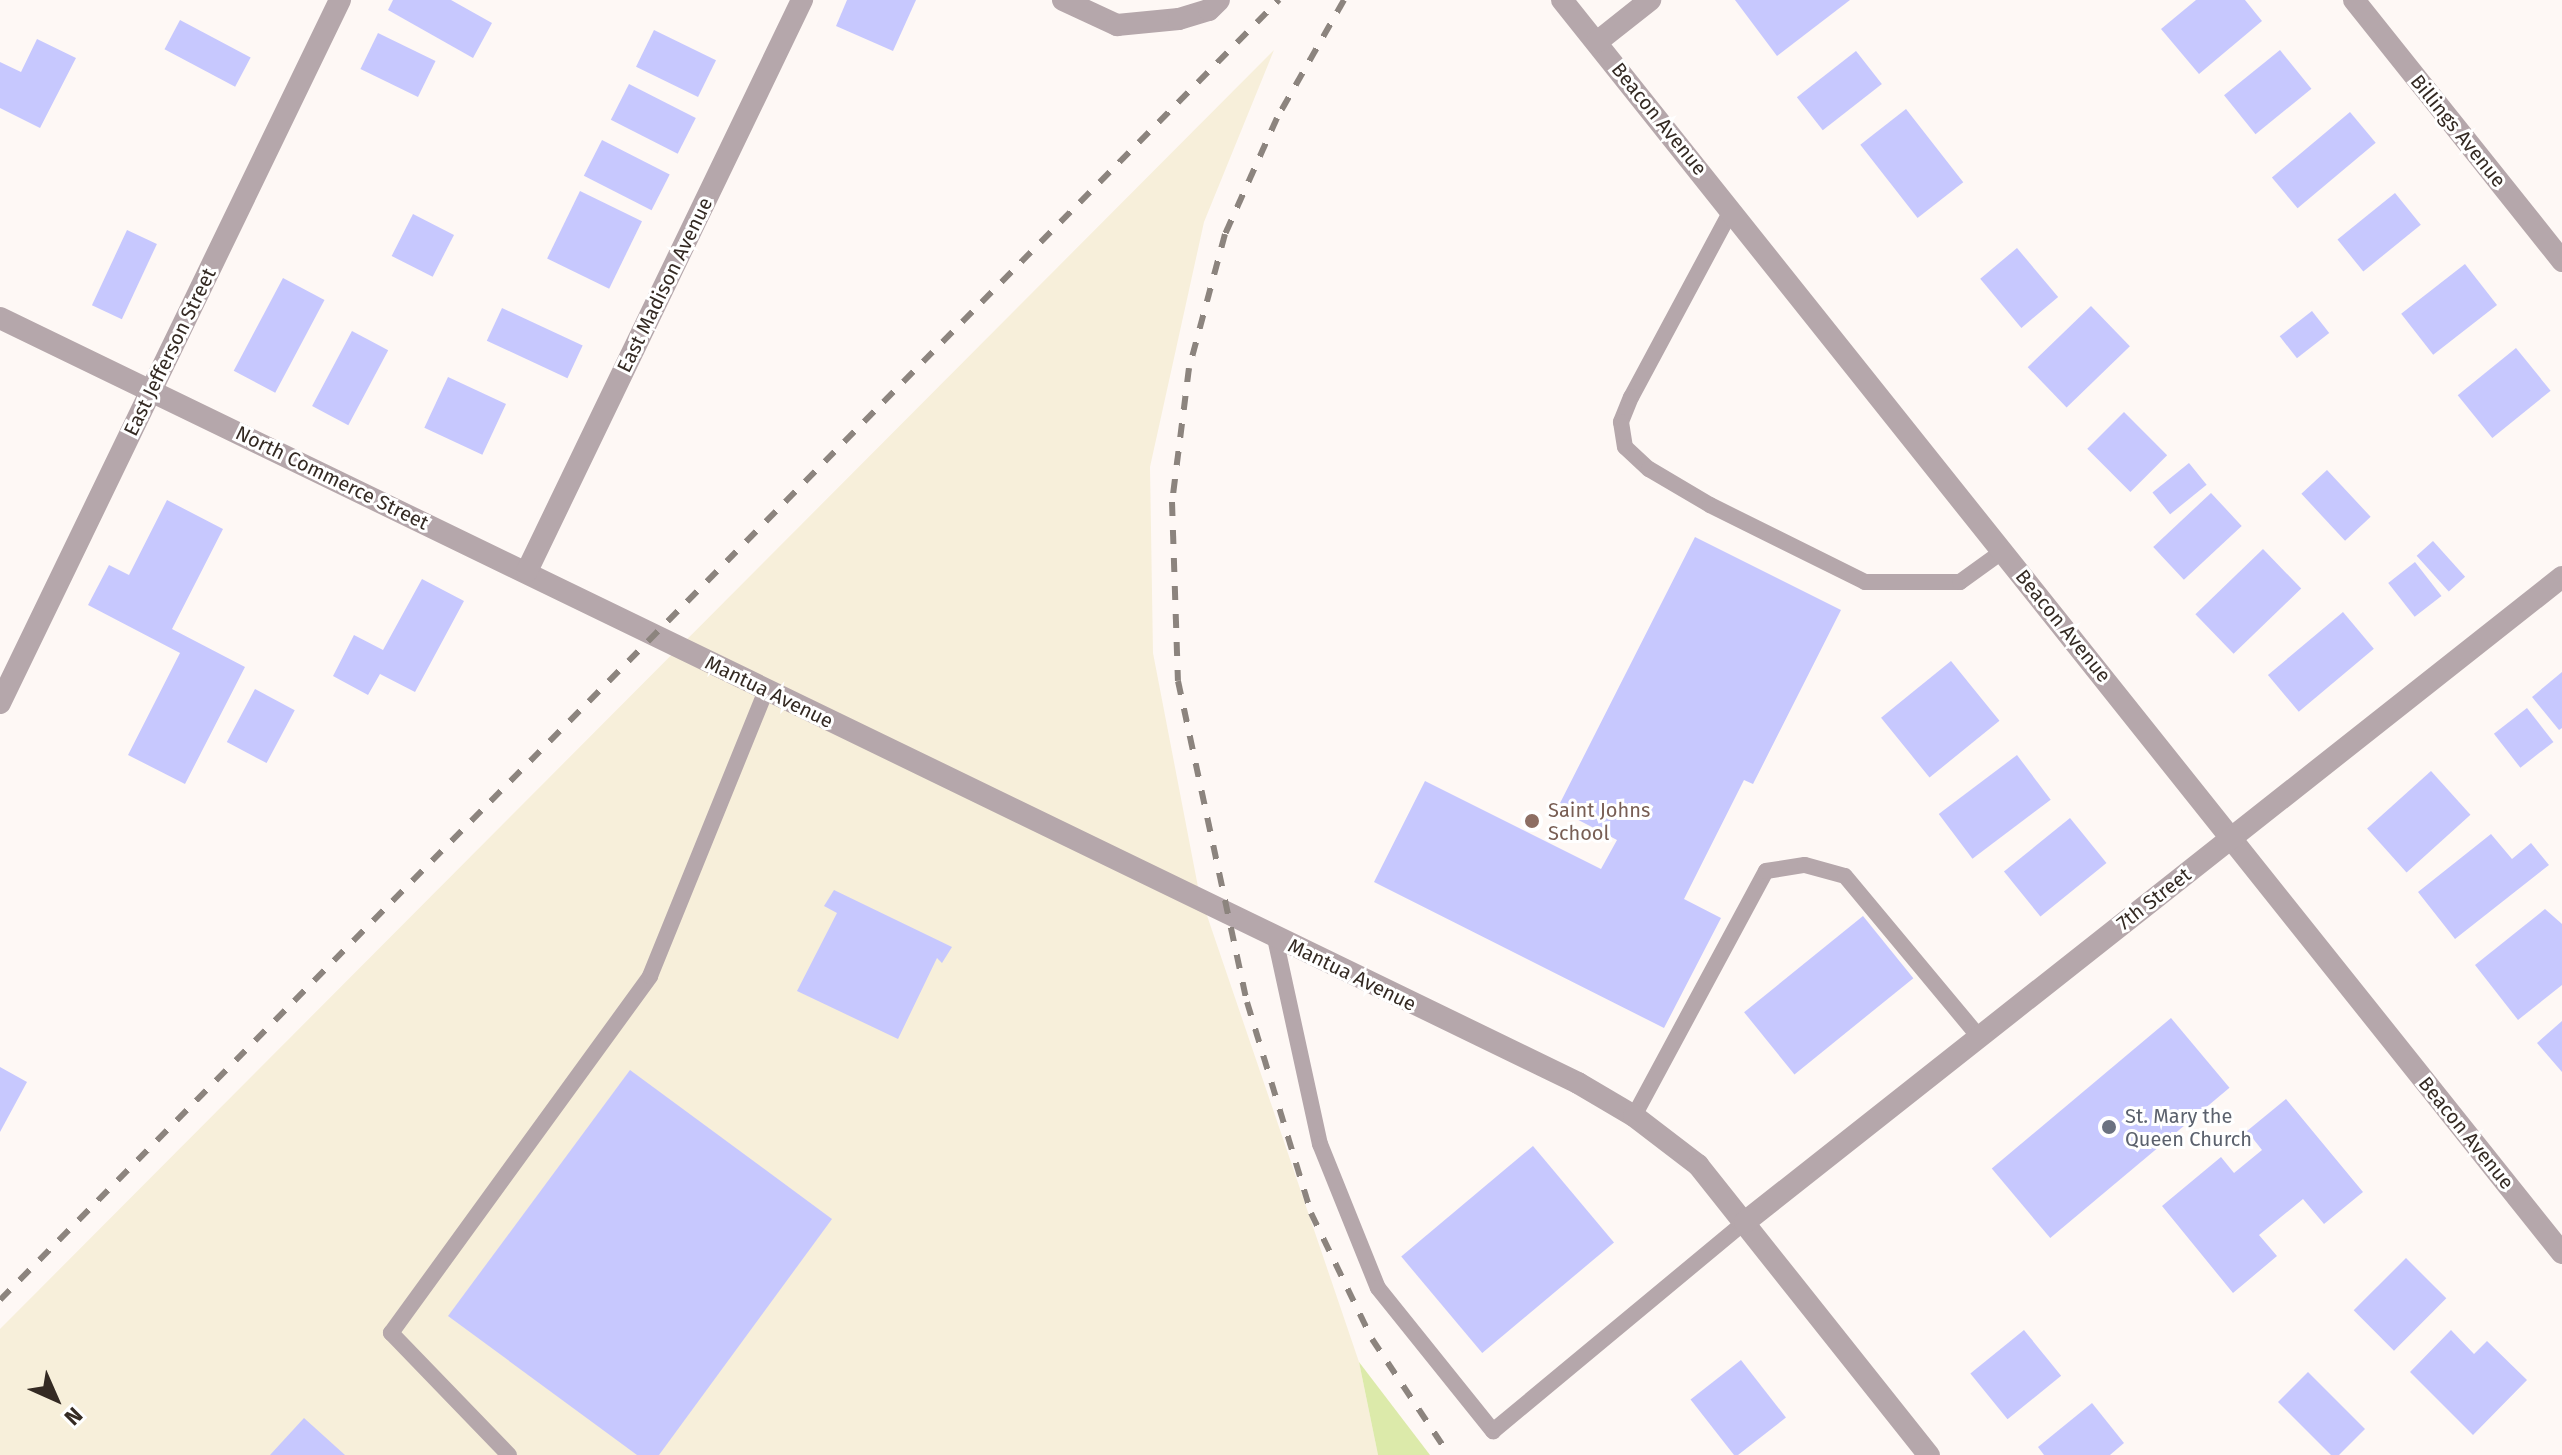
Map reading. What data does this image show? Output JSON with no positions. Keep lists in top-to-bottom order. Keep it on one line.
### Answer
{"streets":{"street":["Beacon Avenue","Billings Avenue","East Madison Avenue","East Jefferson Street","North Commerce Street","Mantua Avenue","7th Street"]},"crossings":[["Beacon Avenue","7th Street"],["East Madison Avenue","North Commerce Street"],["East Jefferson Street","North Commerce Street"],["North Commerce Street","Mantua Avenue"],["Mantua Avenue","7th Street"]],"places":["Saint Johns School","St. Mary the Queen Church"],"north":"bottom right"}
